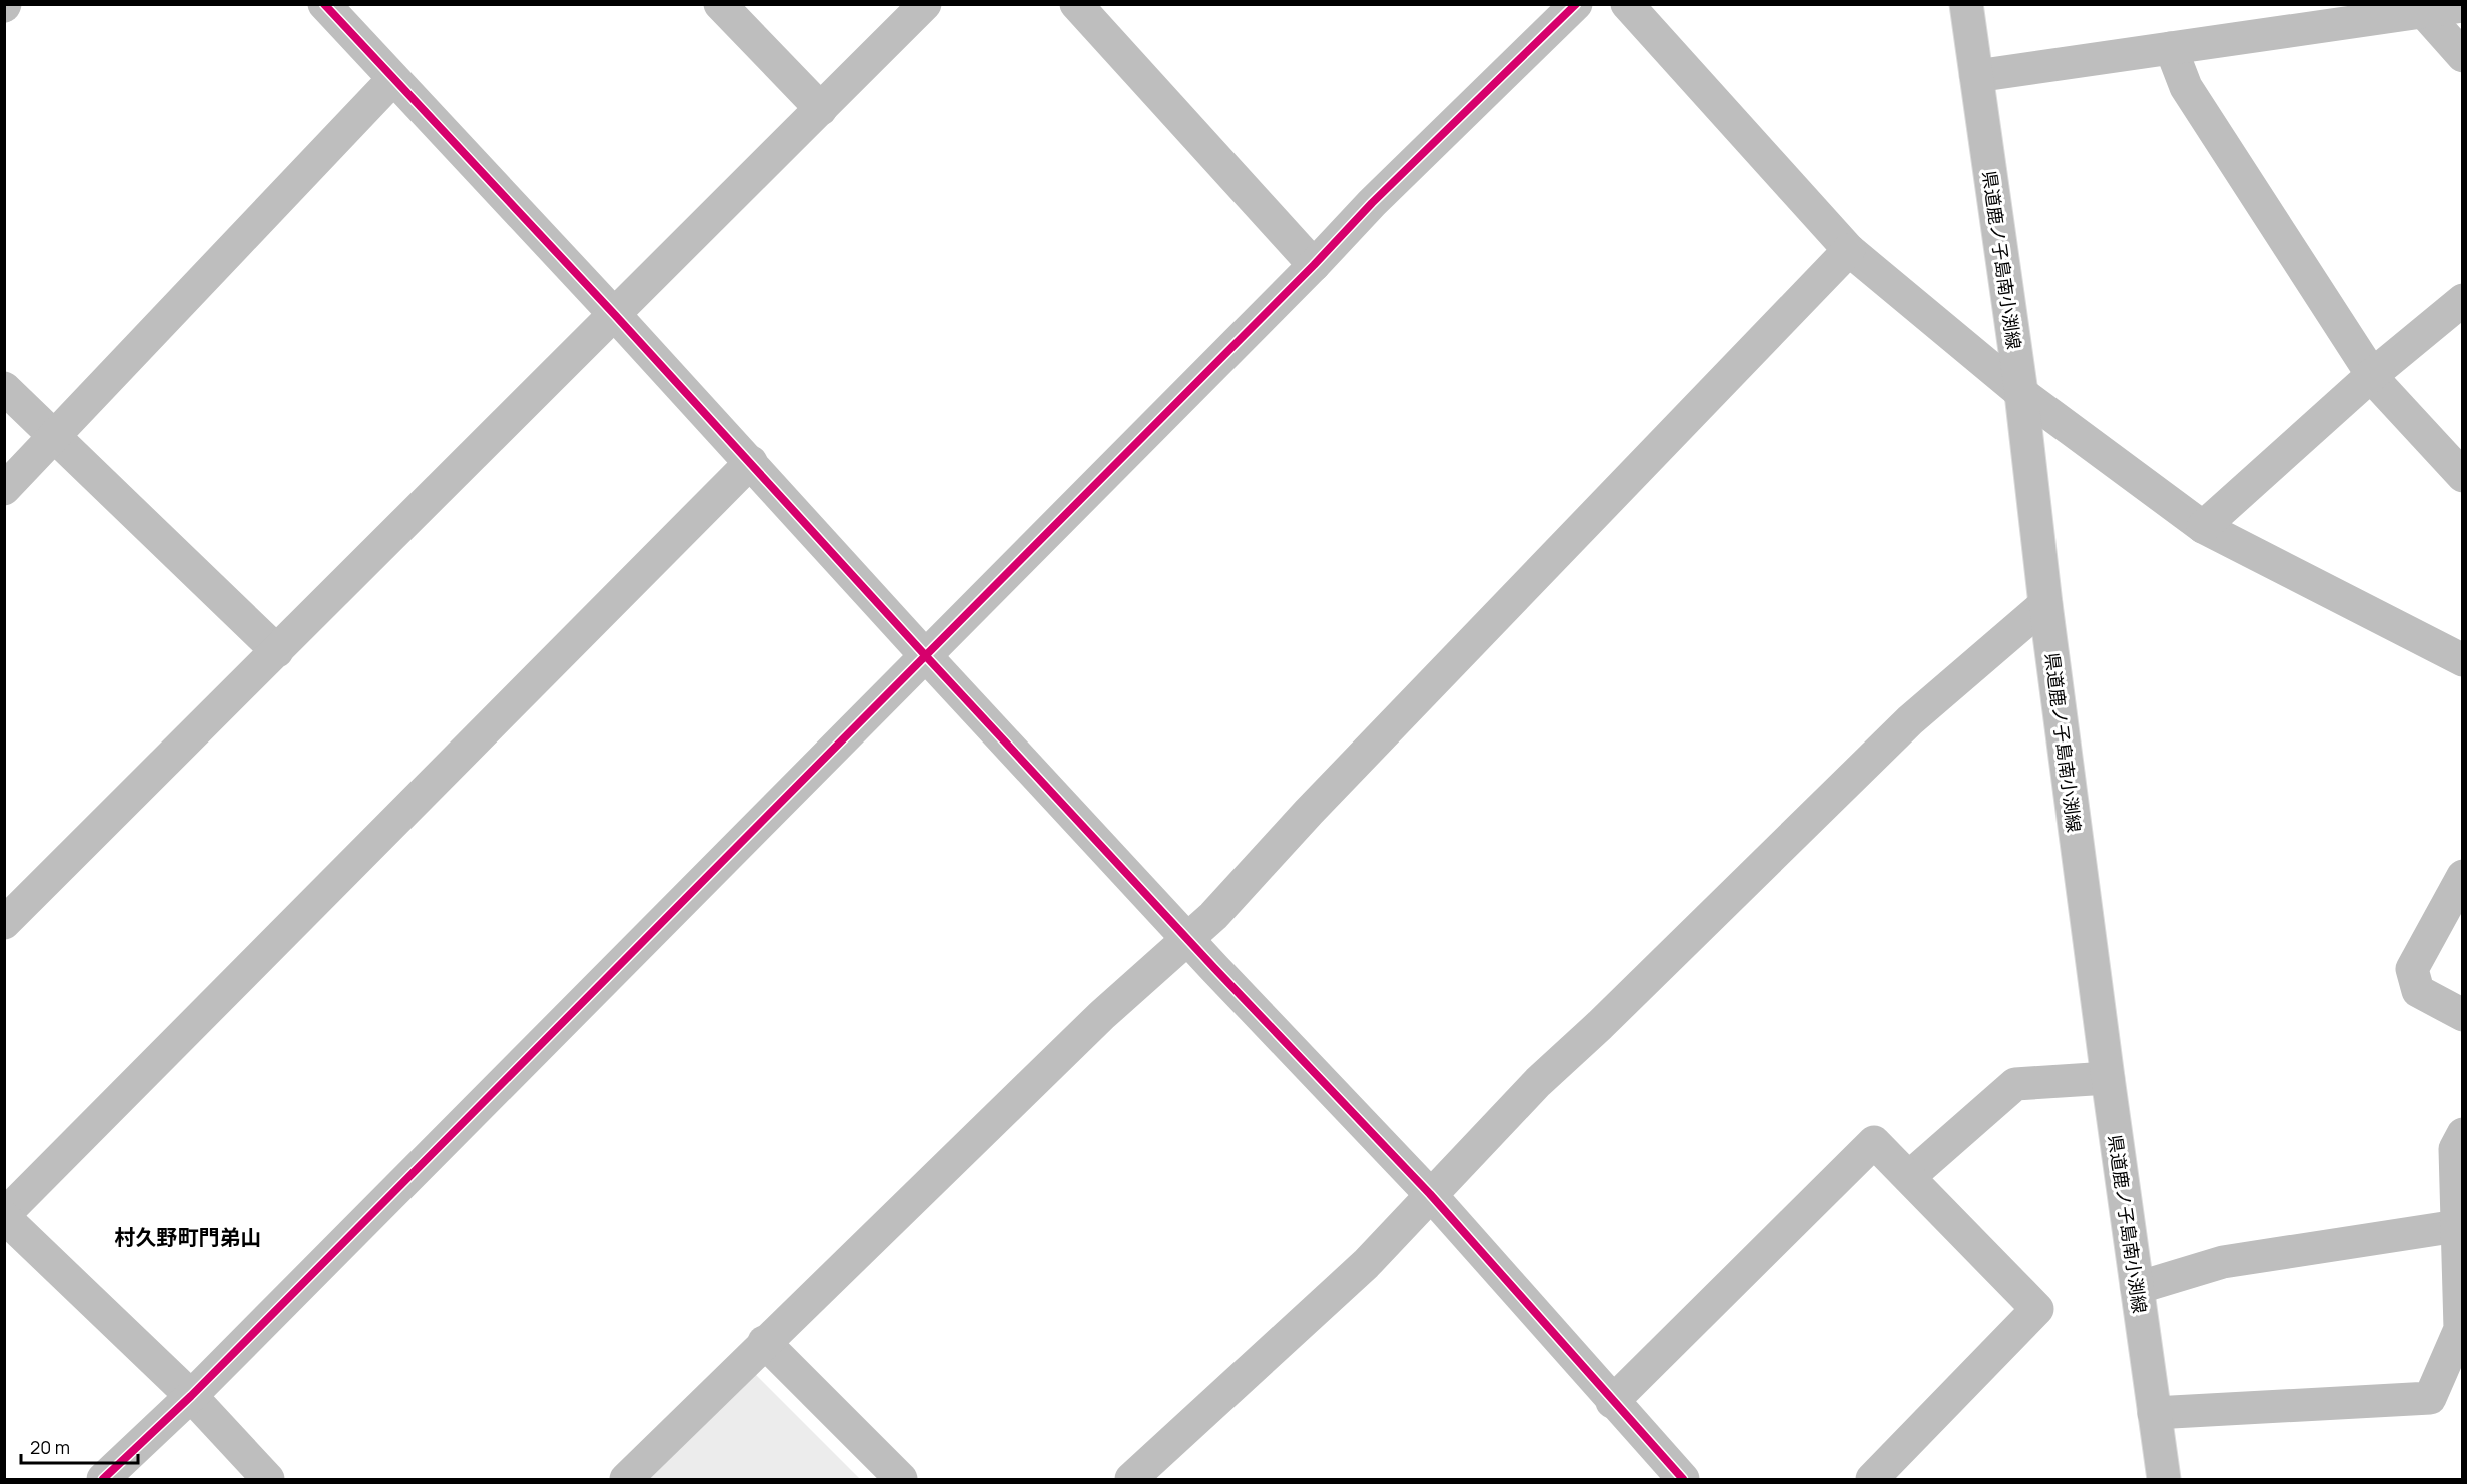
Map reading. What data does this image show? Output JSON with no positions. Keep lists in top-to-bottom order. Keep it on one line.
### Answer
{"streets":{"street":["県道鹿ノ子島南小渕線"]},"districts":["村久野町門弟山"],"scale_bar":"20 m"}
